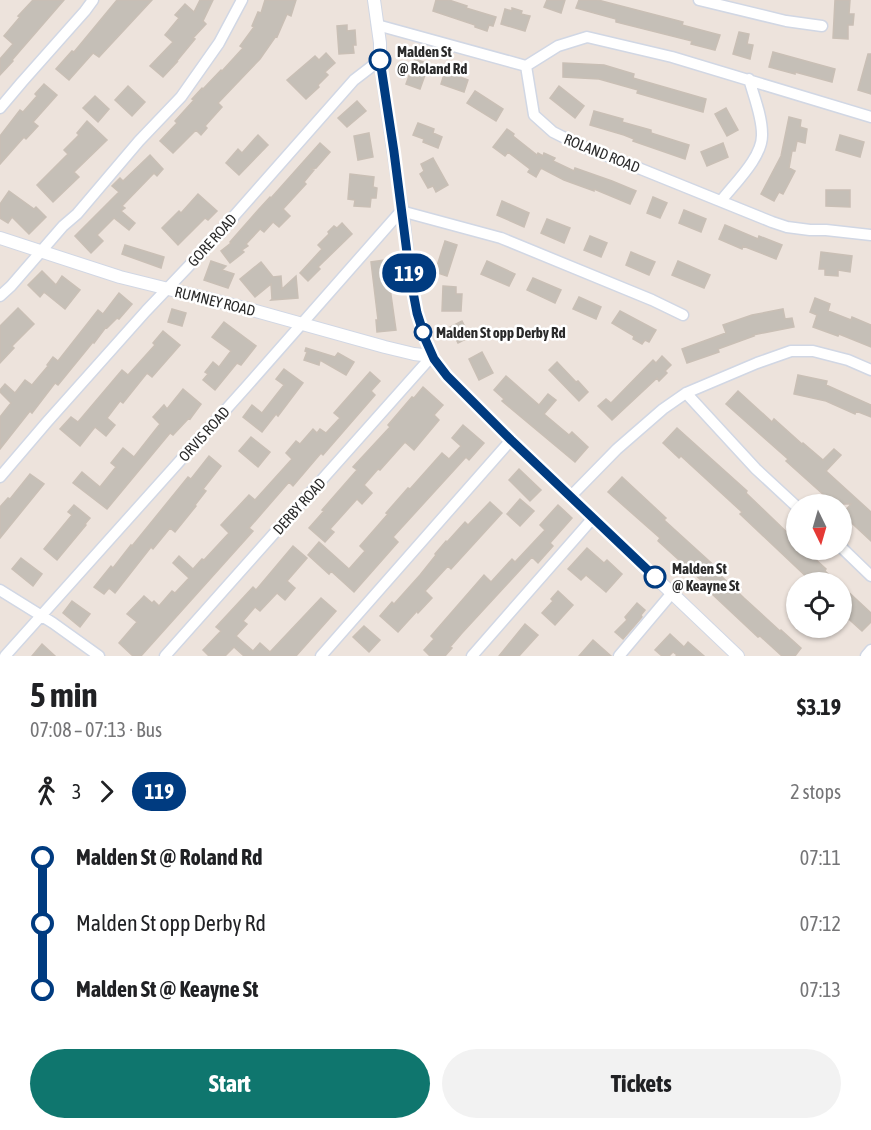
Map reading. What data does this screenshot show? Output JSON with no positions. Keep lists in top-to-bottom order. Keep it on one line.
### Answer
{"streets":{"street":["ROLAND ROAD","GORE ROAD","RUMNEY ROAD","ORVIS ROAD","DERBY ROAD"]},"crossings":[["GORE ROAD","RUMNEY ROAD"],["RUMNEY ROAD","ORVIS ROAD"],["RUMNEY ROAD","DERBY ROAD"]],"places":["Malden St @ Roland Rd","Malden St opp Derby Rd","Malden St @ Keayne St"],"lines":["bus line 119"],"north":"bottom","page":{"on_map":"119","heading":["5 min","07:08 – 07:13 · Bus","$3.19"],"legs":["3","119","2 stops"],"list":[{"name":"Malden St @ Roland Rd","value":"07:11"},{"name":"Malden St opp Derby Rd","value":"07:12"},{"name":"Malden St @ Keayne St","value":"07:13"}],"buttons":["Start","Tickets"]}}
